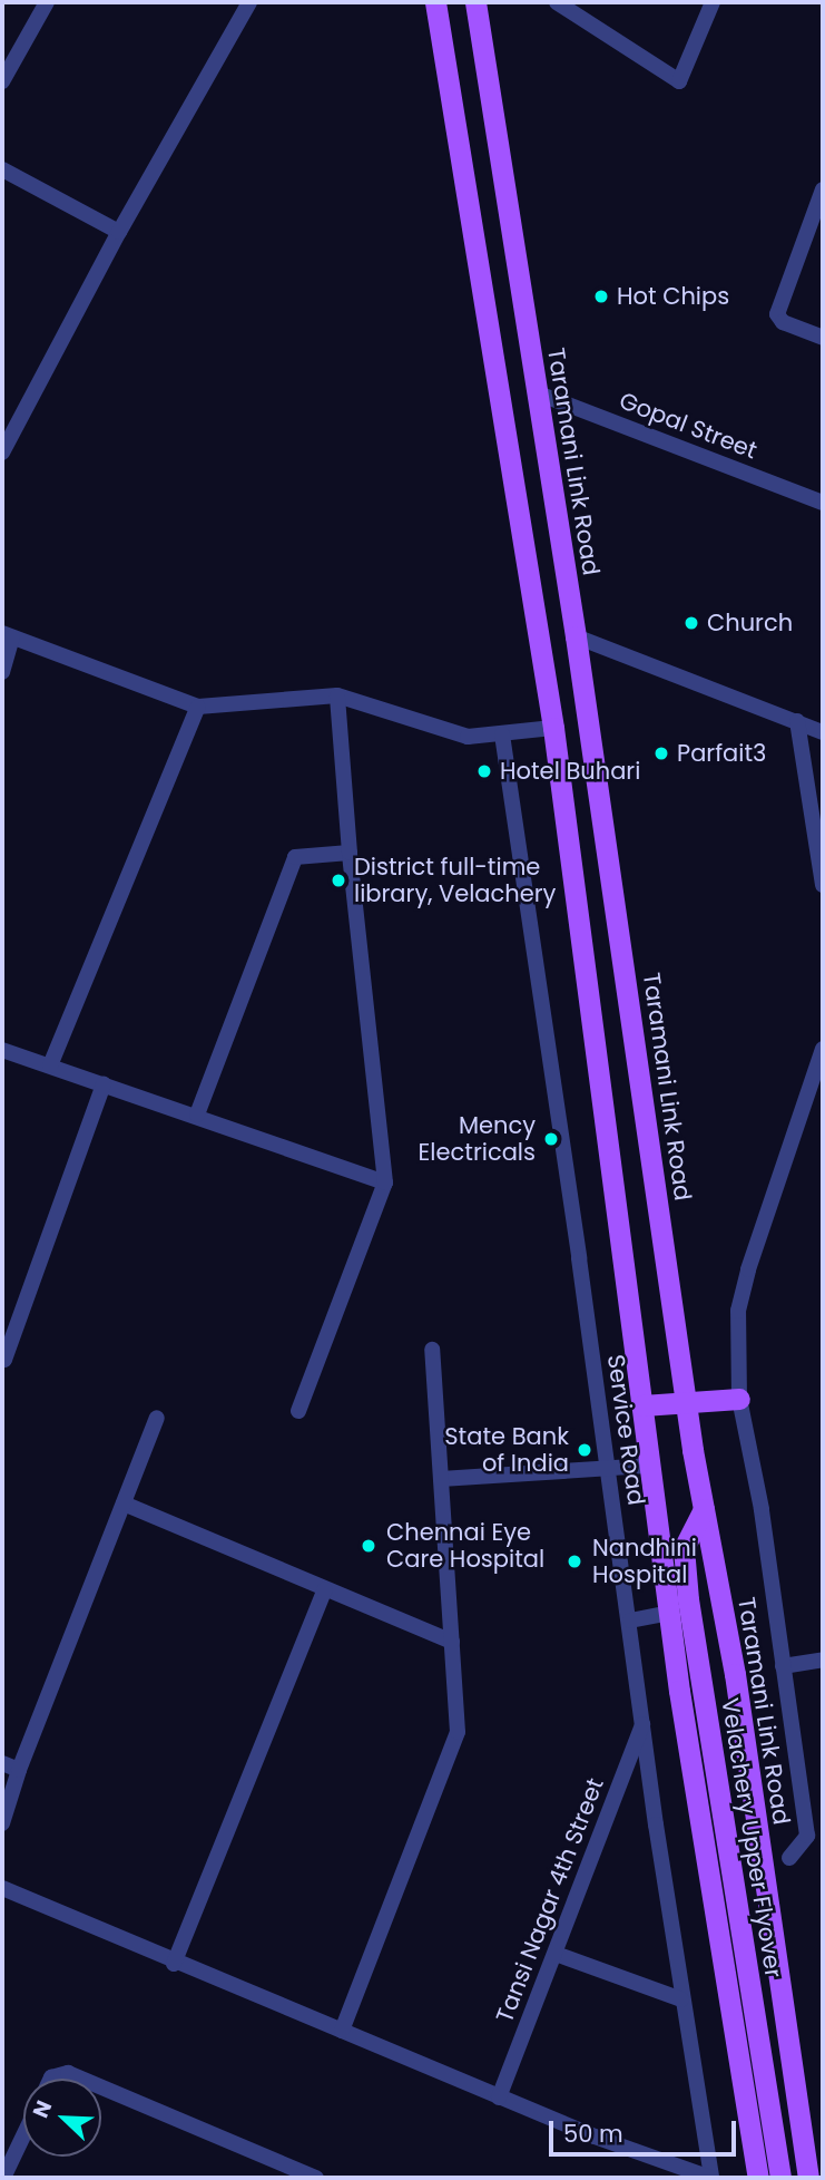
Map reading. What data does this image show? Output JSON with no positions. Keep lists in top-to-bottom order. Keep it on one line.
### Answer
{"streets":{"main road":["Taramani Link Road","Velachery Upper Flyover"],"street":["Gopal Street","Service Road","Tansi Nagar 4th Street"]},"crossings":[["Gopal Street","Taramani Link Road"],["Taramani Link Road","Velachery Upper Flyover"],["Service Road","Tansi Nagar 4th Street"]],"places":["Hot Chips","Church","Parfait3","Hotel Buhari","District full-time library, Velachery","Mency Electricals","State Bank of India","Chennai Eye Care Hospital","Nandhini Hospital"],"scale_bar":"50 m","north":"top left"}
